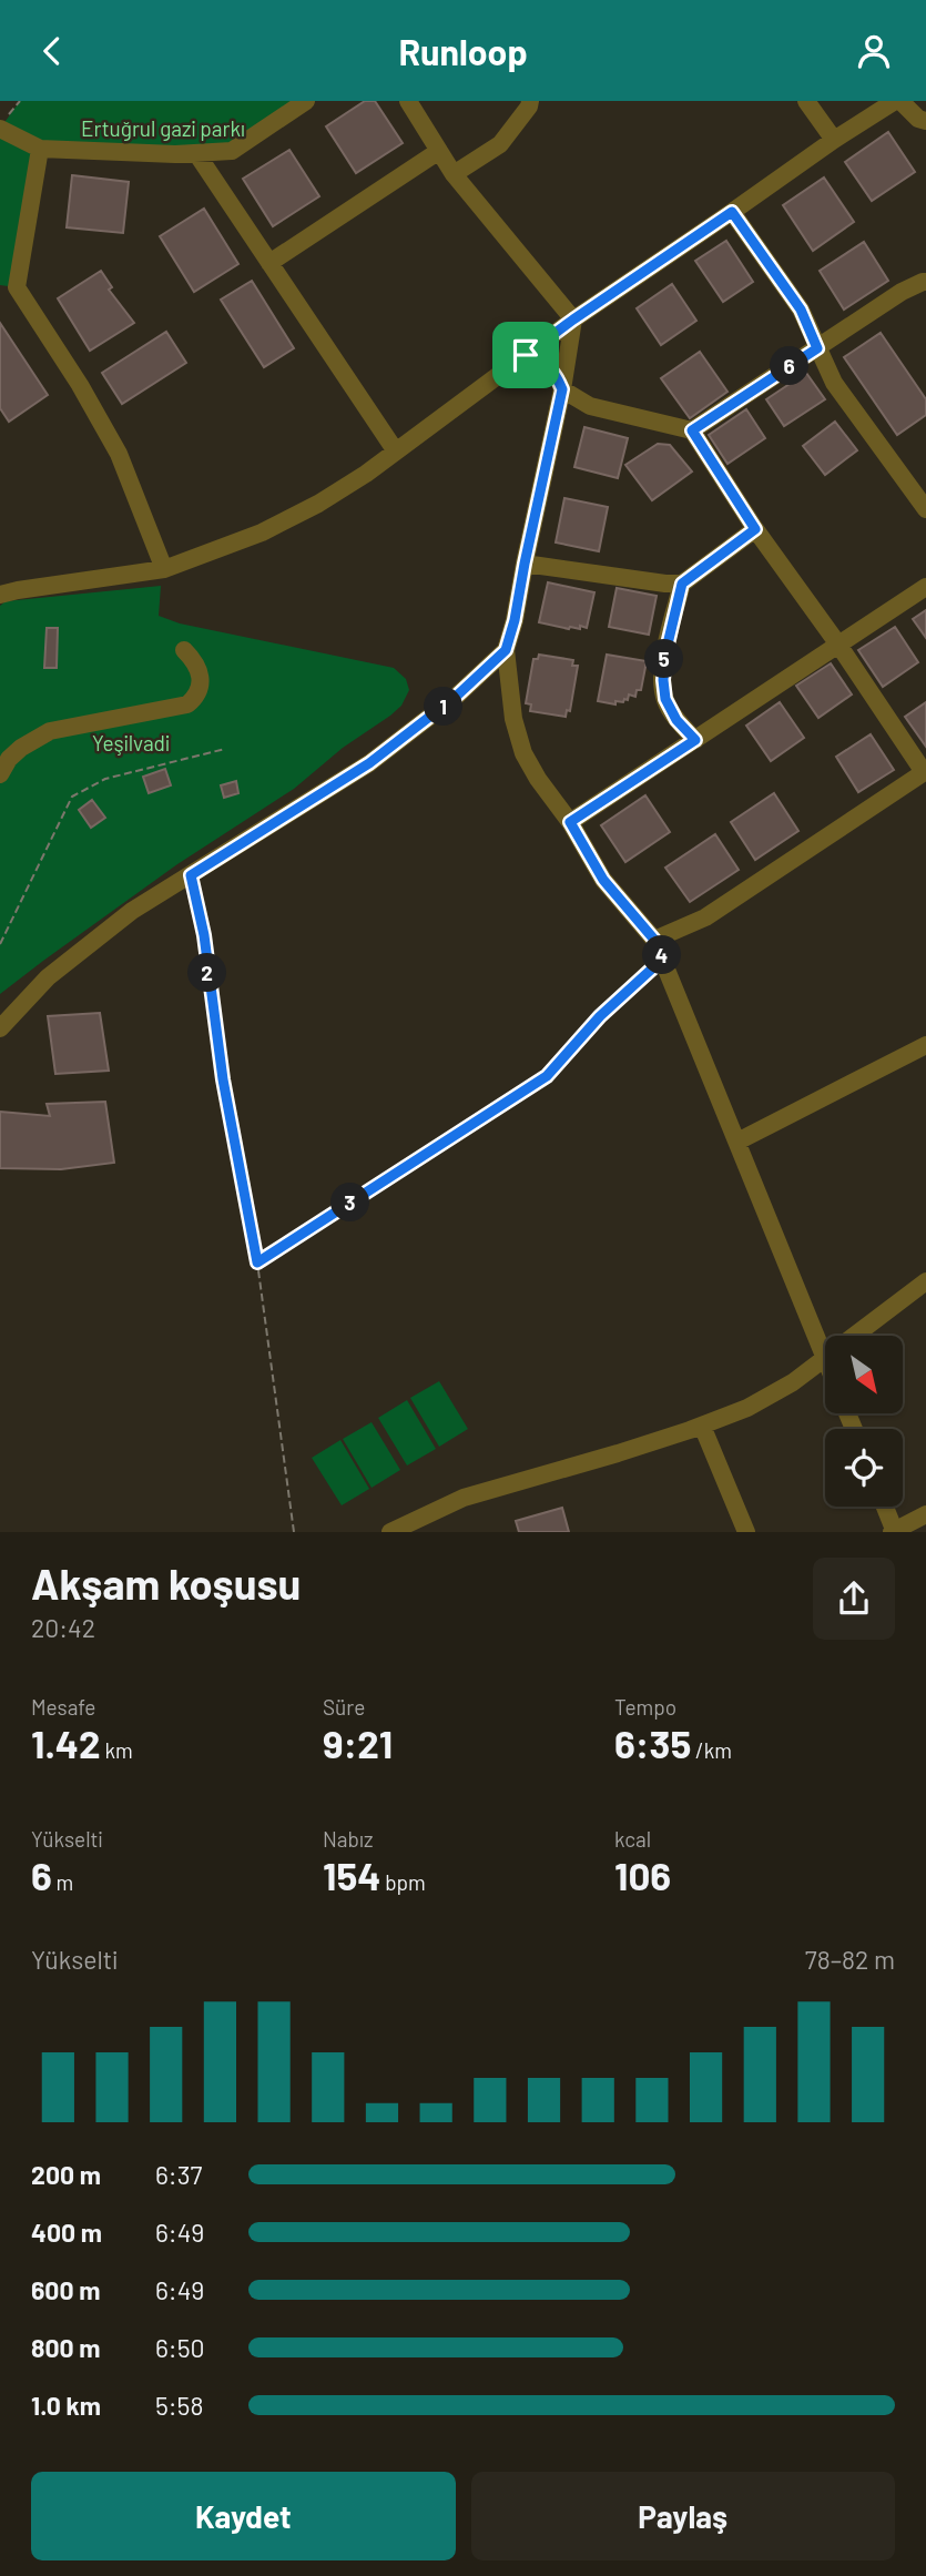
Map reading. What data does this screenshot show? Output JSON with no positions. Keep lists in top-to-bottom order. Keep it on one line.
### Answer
{"parks":["Ertuğrul gazi parkı","Yeşilvadi"],"north":"bottom right","page":{"header":"Runloop","pins":["6","5","1","4","2","3"],"heading":["Akşam koşusu","20:42"],"stats":[["Mesafe","1.42 km"],["Süre","9:21"],["Tempo","6:35 /km"],["Yükselti","6 m"],["Nabız","154 bpm"],["kcal","106"]],"chart":["Yükselti","78–82 m"],"list":[{"name":"200 m","note":"6:37"},{"name":"400 m","note":"6:49"},{"name":"600 m","note":"6:49"},{"name":"800 m","note":"6:50"},{"name":"1.0 km","note":"5:58"}],"buttons":["Kaydet","Paylaş"]}}
